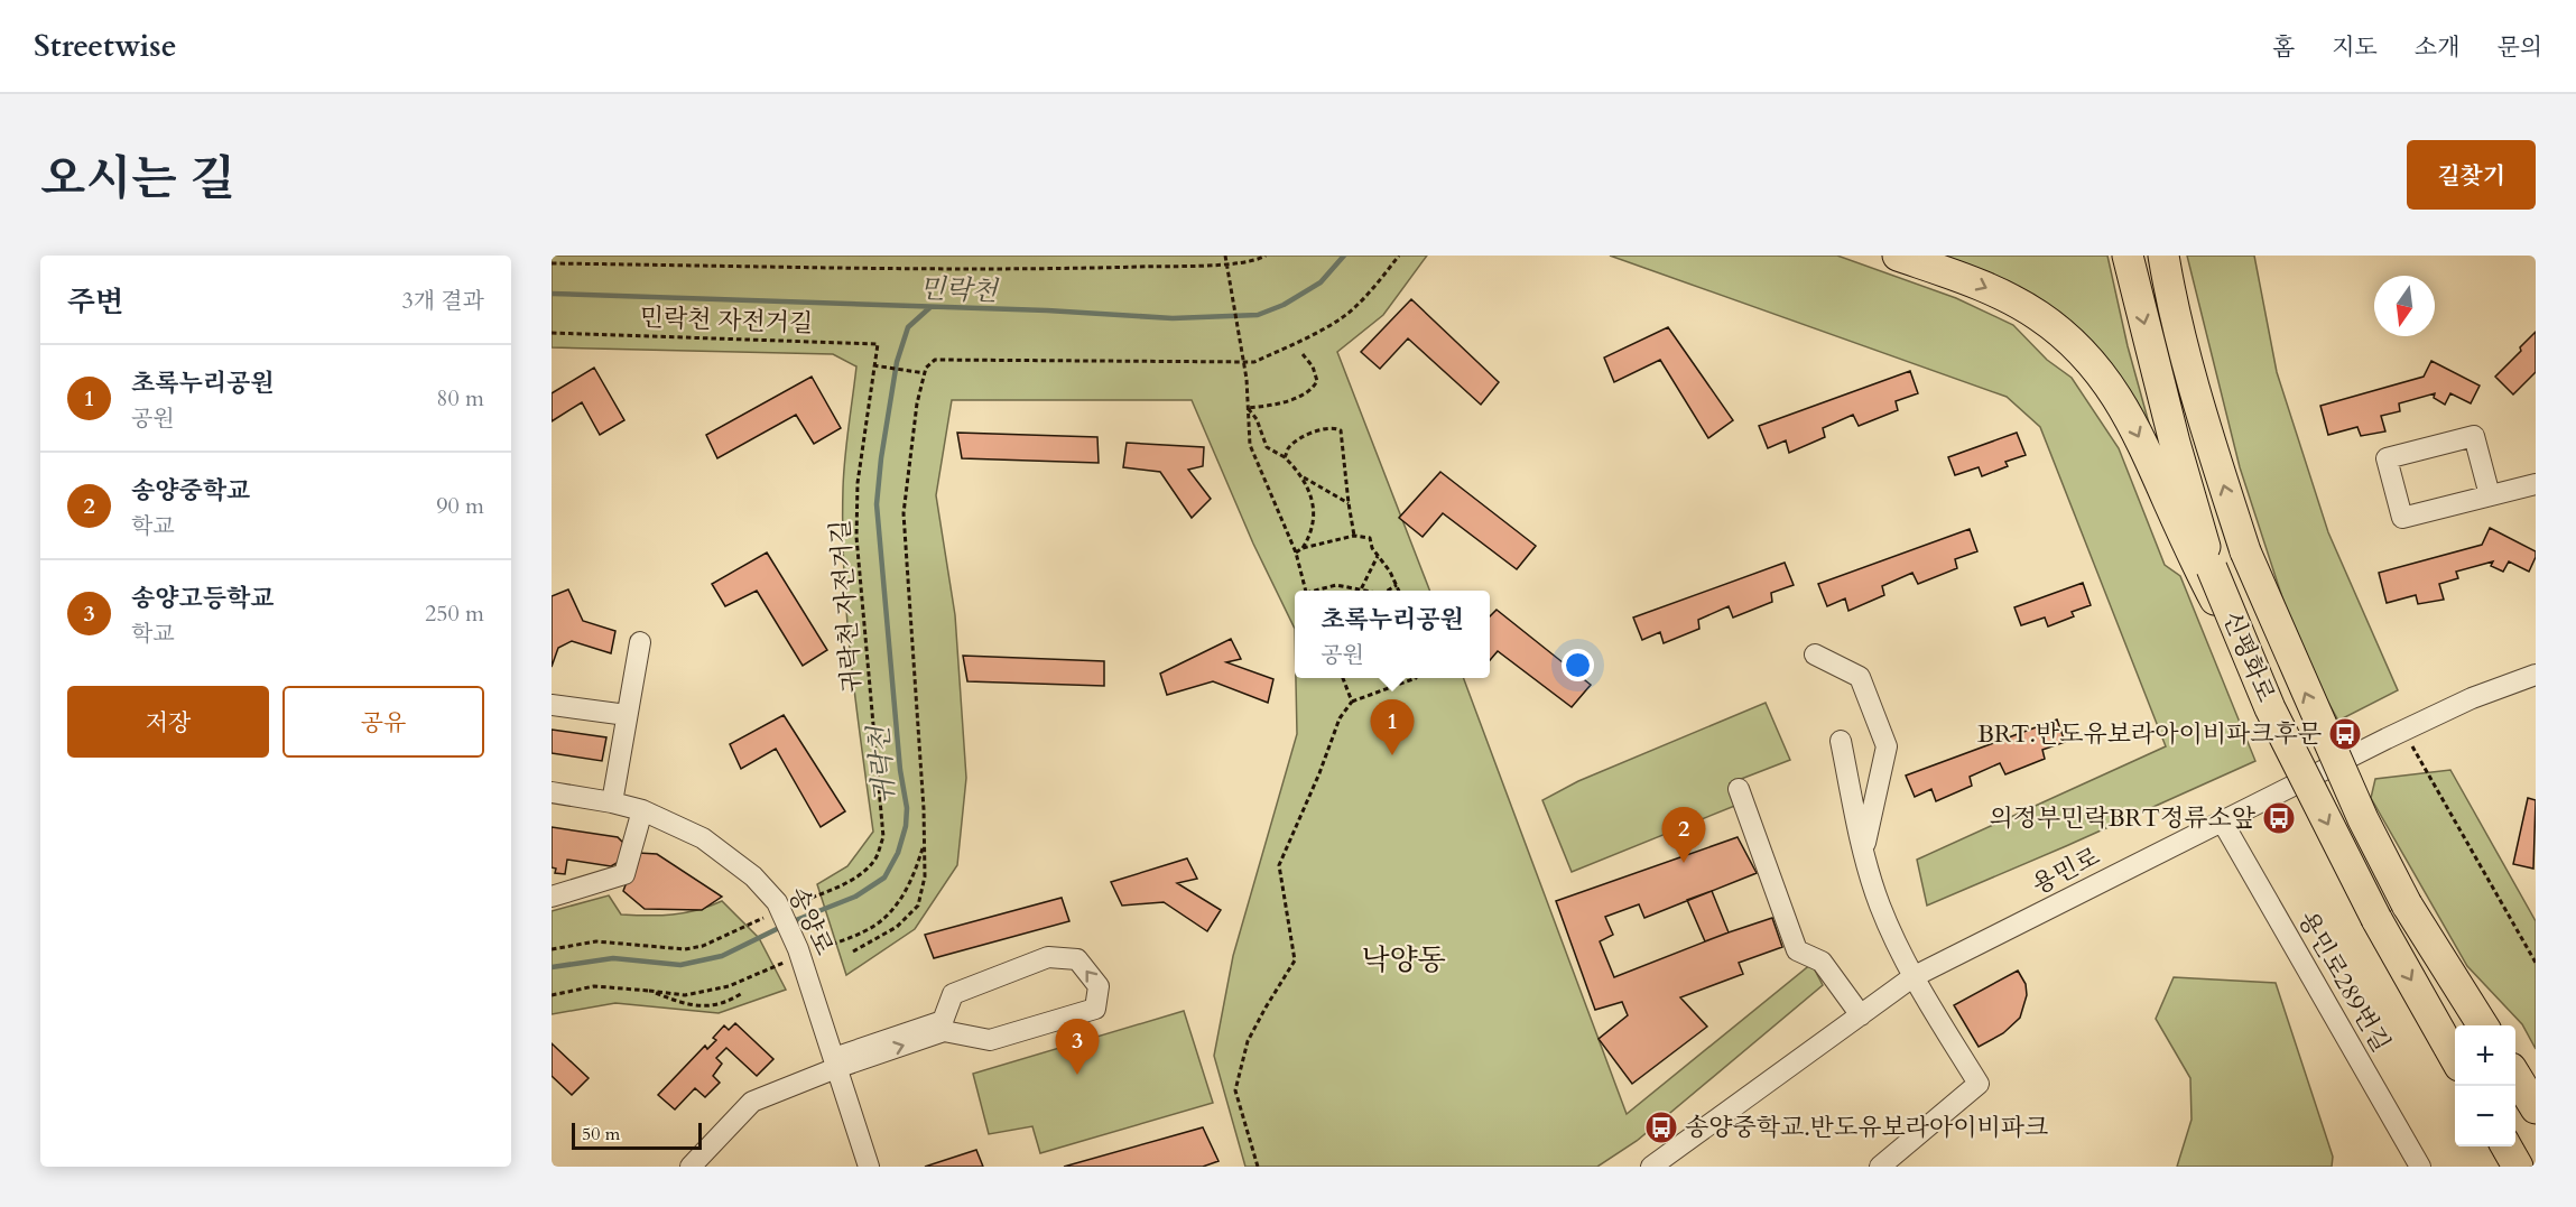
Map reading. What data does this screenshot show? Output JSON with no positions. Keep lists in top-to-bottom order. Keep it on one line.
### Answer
{"streets":{"highway":["신평화로"],"street":["용민로","송양로","용민로289번길"],"path":["민락천 자전거길","귀락천 자전거길"]},"crossings":[["민락천 자전거길","귀락천 자전거길"],["귀락천 자전거길","송양로"],["용민로","용민로289번길"]],"districts":["낙양동"],"water":["민락천","귀락천"],"places":{"bus stop":["BRT.반도유보라아이비파크후문","의정부민락BRT정류소앞","송양중학교.반도유보라아이비파크"]},"scale_bar":"50 m","north":"bottom","page":{"header":"Streetwise","nav":["홈","지도","소개","문의"],"title":"오시는 길","buttons":["길찾기",["저장","공유"]],"heading":["주변","3개 결과"],"list":[{"mark":"1","name":"초록누리공원","note":"공원","value":"80 m"},{"mark":"2","name":"송양중학교","note":"학교","value":"90 m"},{"mark":"3","name":"송양고등학교","note":"학교","value":"250 m"}],"popup":["초록누리공원","공원"],"pins":["1","2","3"],"map_buttons":["+","−"],"scale":"50 m"}}
